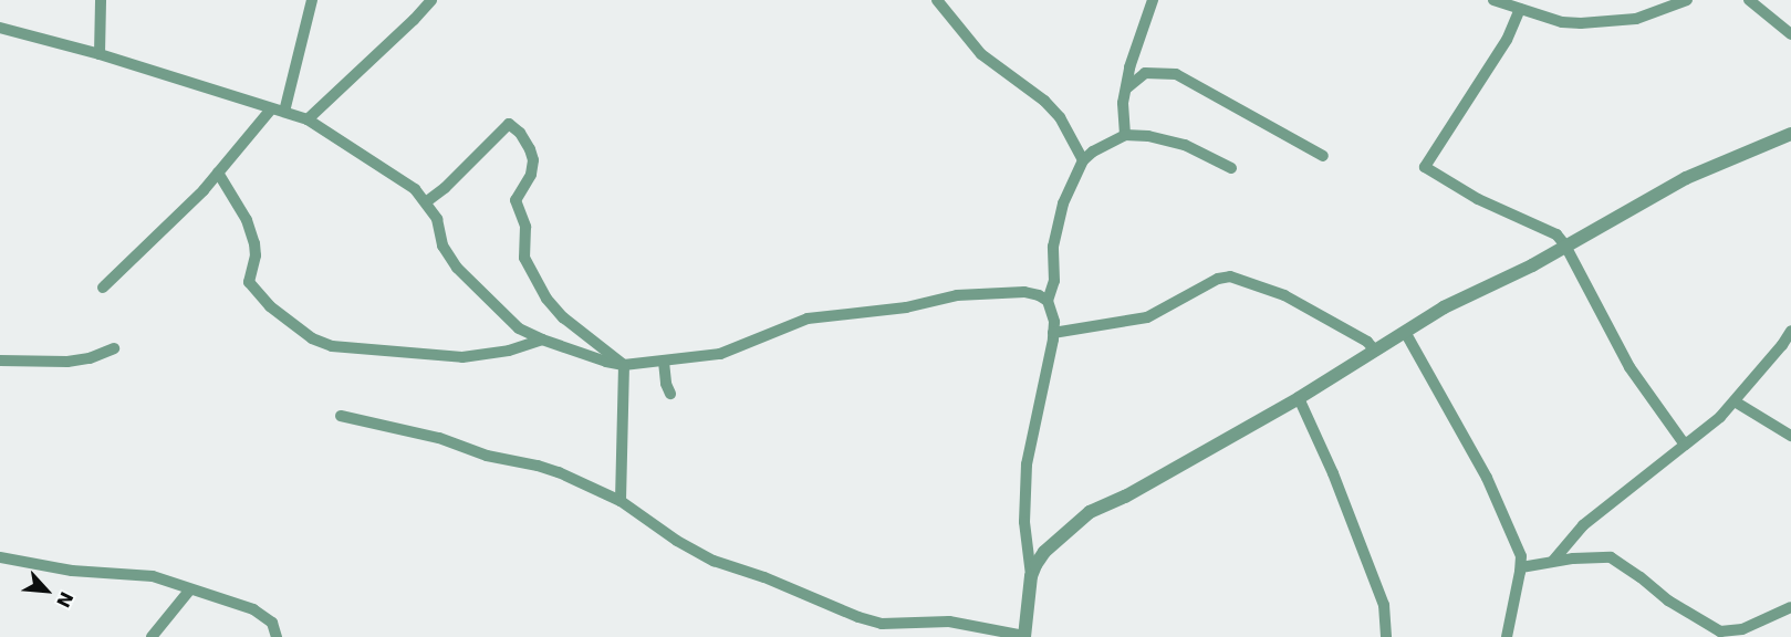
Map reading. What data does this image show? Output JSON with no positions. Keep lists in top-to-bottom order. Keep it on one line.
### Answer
{"north":"bottom right"}
